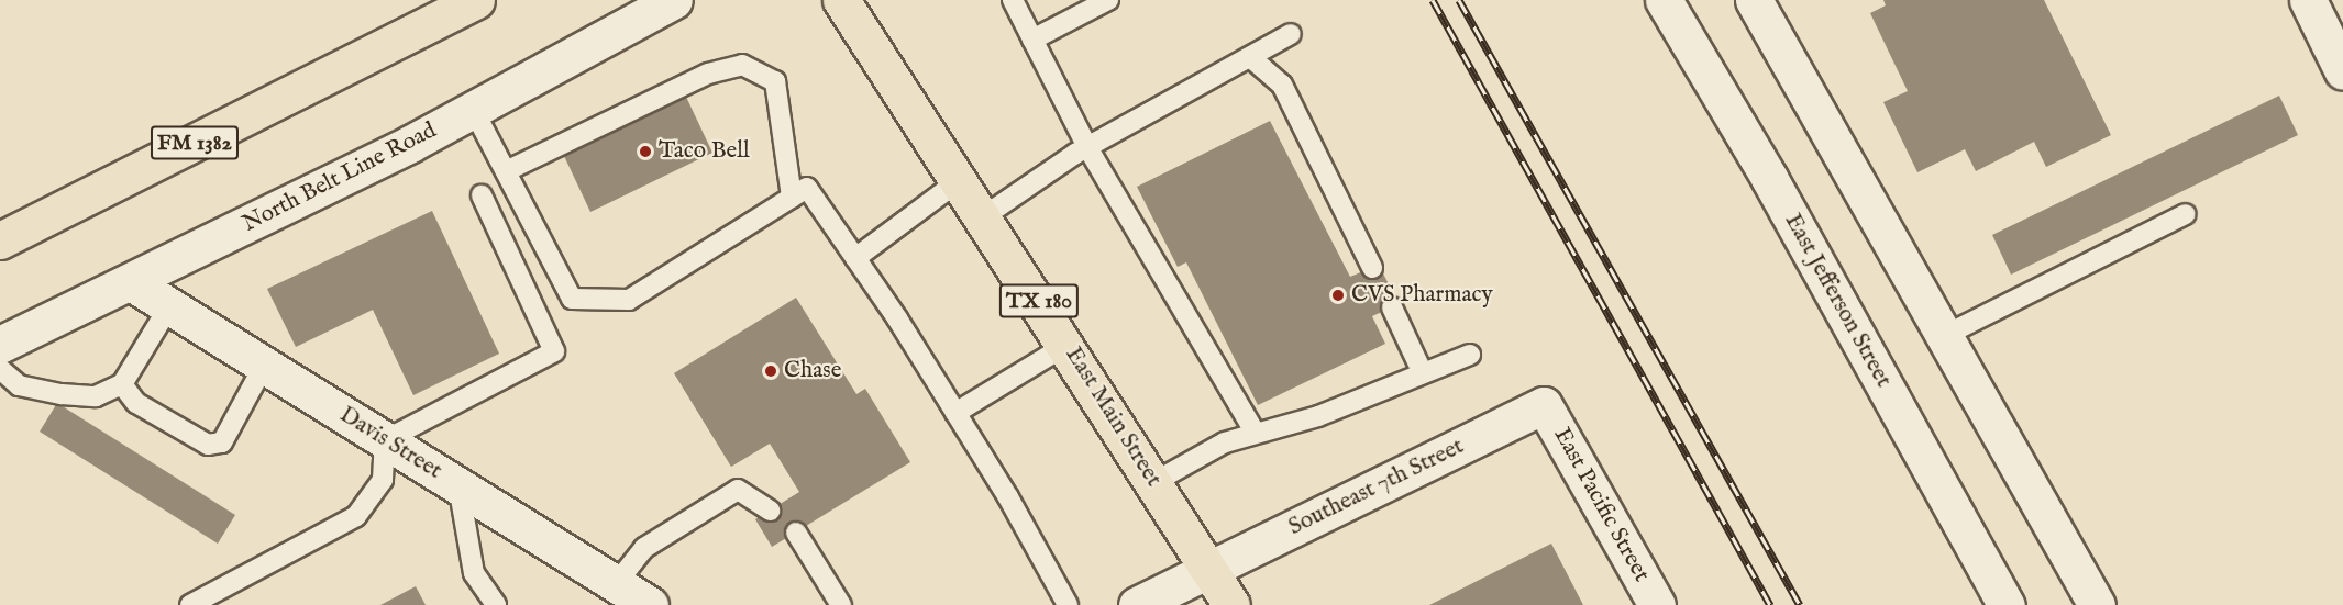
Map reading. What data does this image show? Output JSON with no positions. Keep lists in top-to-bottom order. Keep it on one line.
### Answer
{"streets":{"main road":["FM 1382","TX 180","East Main Street"],"street":["North Belt Line Road","East Jefferson Street","Davis Street","Southeast 7th Street","East Pacific Street"]},"crossings":[["North Belt Line Road","Davis Street"],["East Main Street","Southeast 7th Street"],["Southeast 7th Street","East Pacific Street"]],"places":["Taco Bell","CVS Pharmacy","Chase"]}
